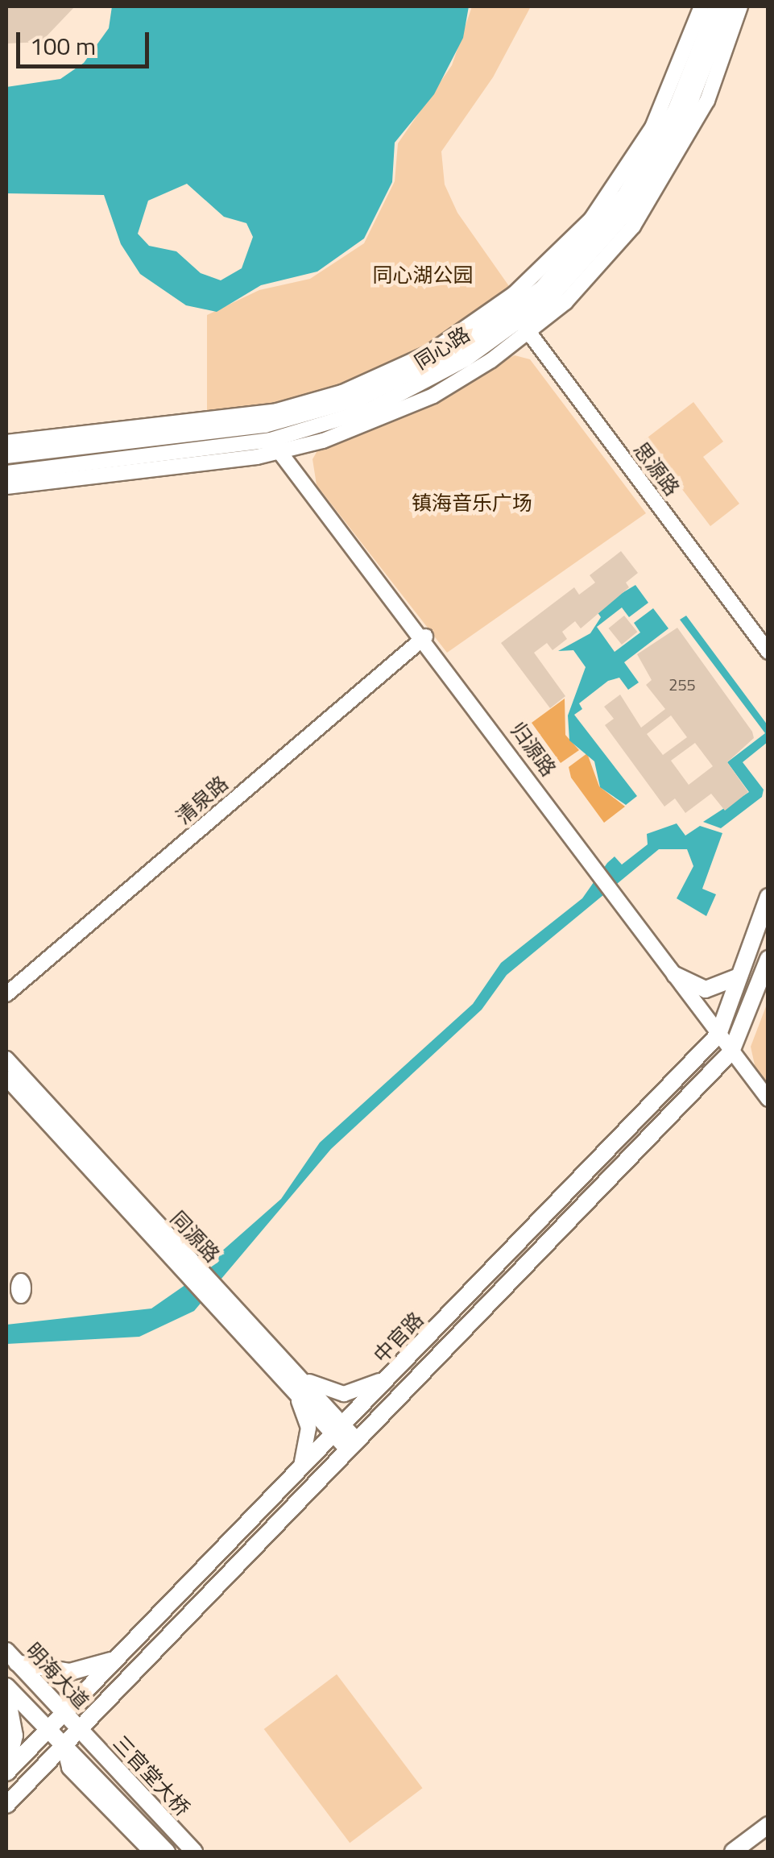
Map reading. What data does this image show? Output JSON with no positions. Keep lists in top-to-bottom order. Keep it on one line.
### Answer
{"streets":{"main road":["中官路","明海大道","三官堂大桥"],"street":["同心路","思源路","归源路","清泉路","同源路"]},"crossings":[["同心路","思源路"],["同心路","归源路"],["归源路","清泉路"],["归源路","中官路"],["同源路","中官路"],["中官路","明海大道"],["中官路","三官堂大桥"],["明海大道","三官堂大桥"]],"parks":["同心湖公园","镇海音乐广场"],"house_numbers":["255"],"scale_bar":"100 m"}
